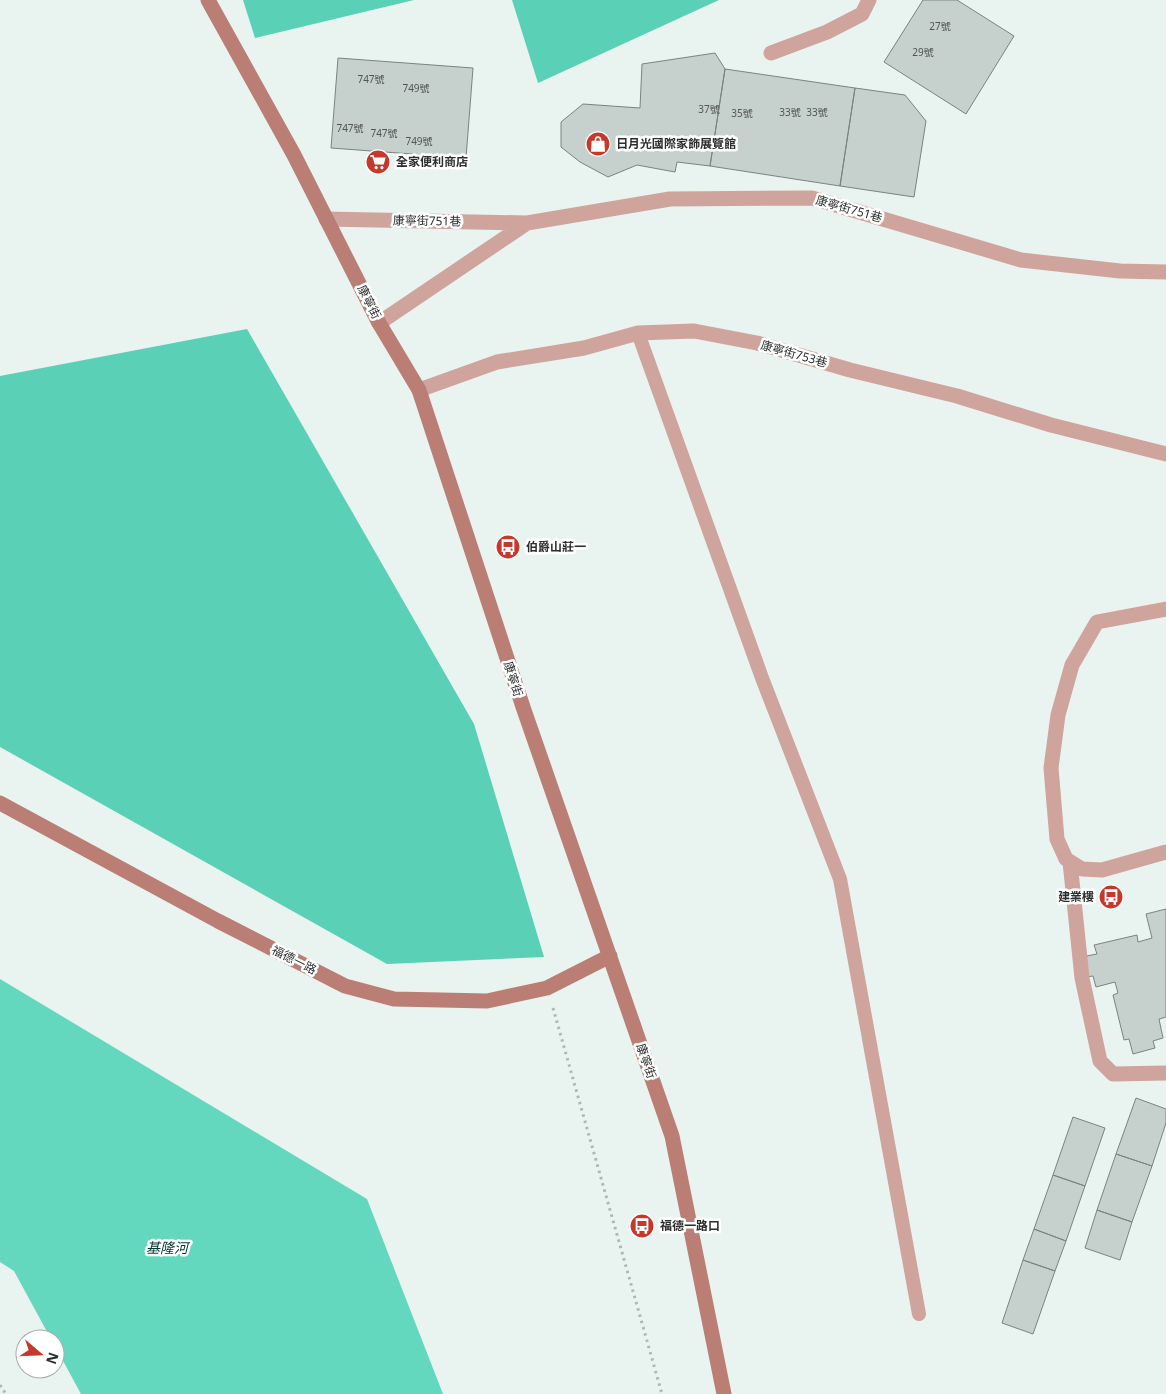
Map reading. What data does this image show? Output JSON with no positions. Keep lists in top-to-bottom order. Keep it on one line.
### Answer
{"streets":{"street":["康寧街751巷","康寧街","康寧街753巷","福德一路"]},"crossings":[["康寧街751巷","康寧街"],["康寧街","康寧街753巷"],["康寧街","福德一路"]],"water":["基隆河"],"places":{"shop":["日月光國際家飾展覽館"],"supermarket":["全家便利商店"],"bus stop":["伯爵山莊一","建業樓","福德一路口"]},"house_numbers":["27號","29號","747號","749號","37號","33號","33號","35號","747號","747號","749號"],"north":"right"}
